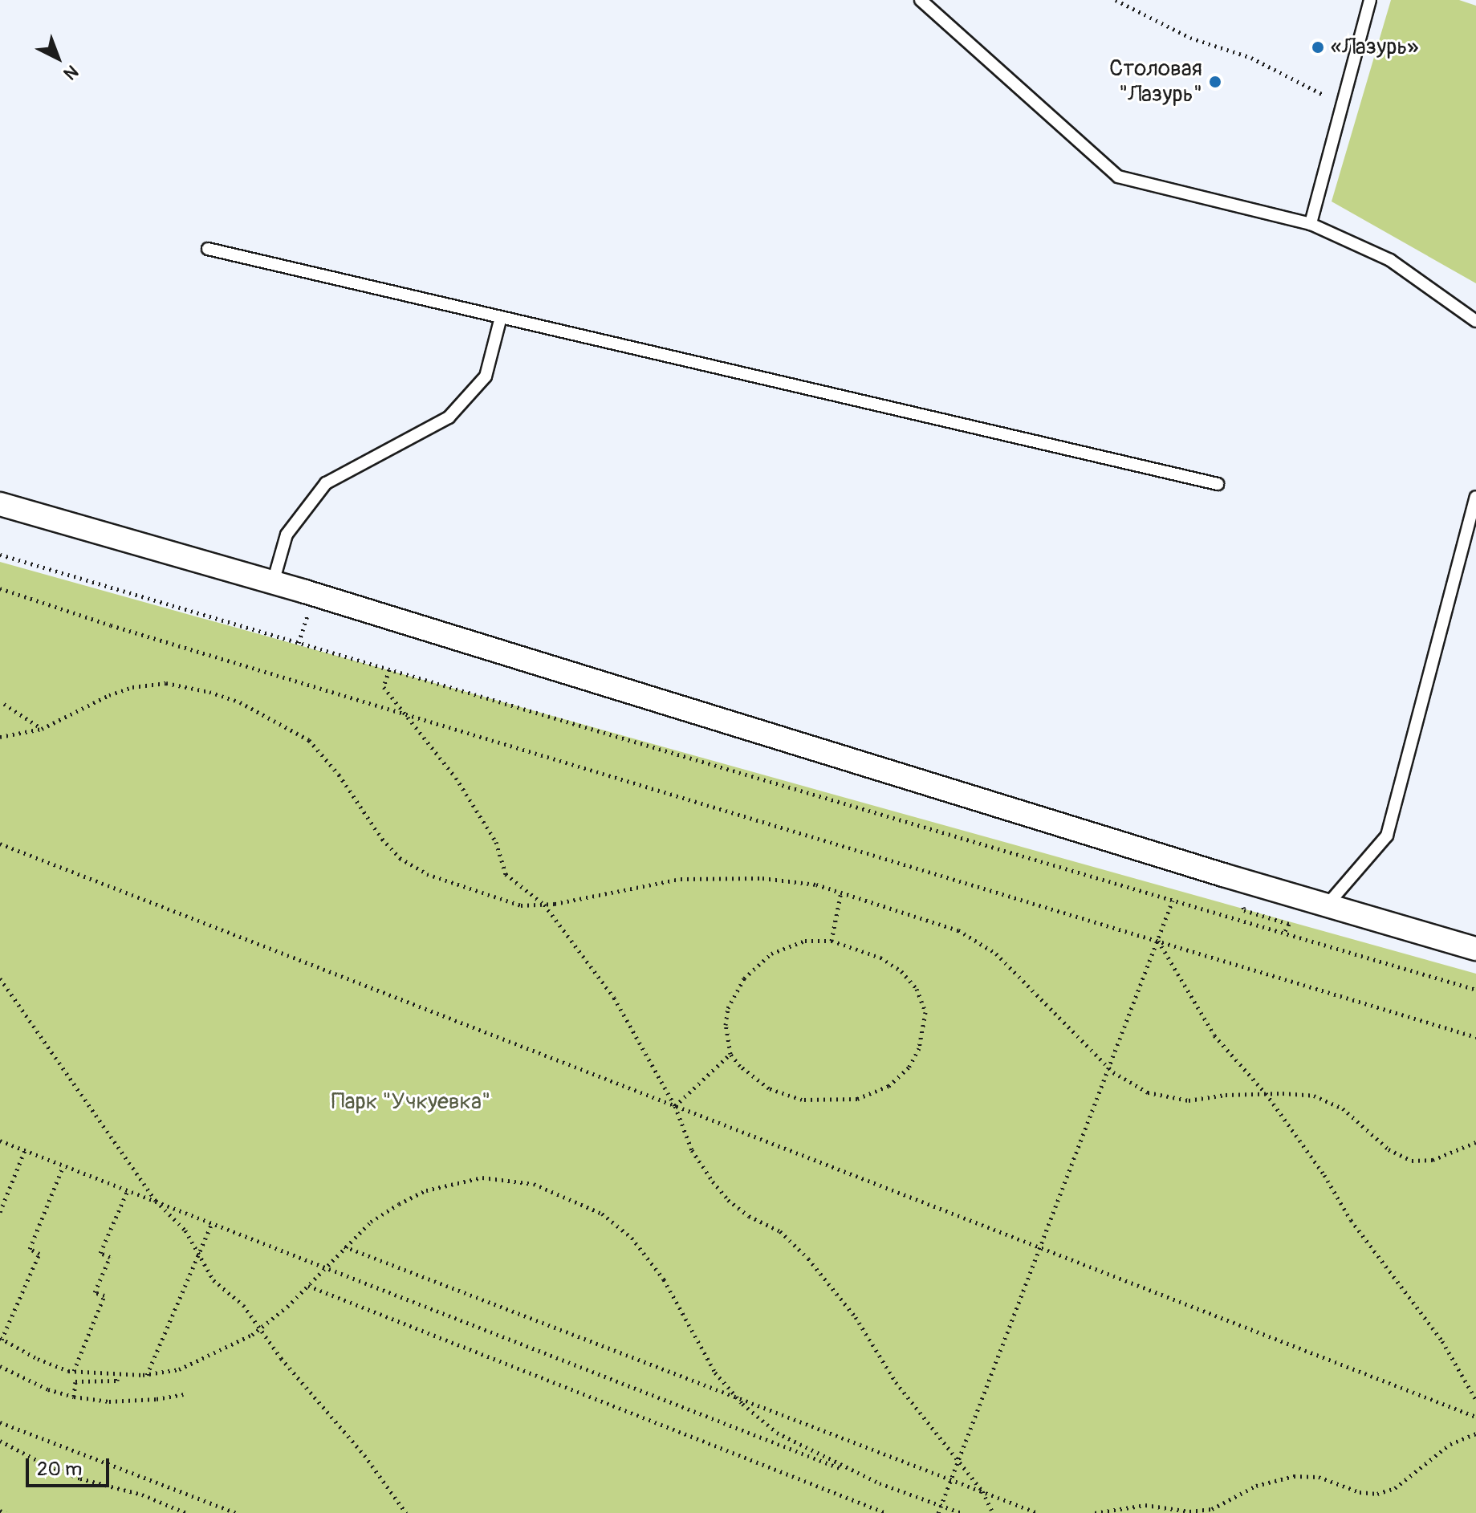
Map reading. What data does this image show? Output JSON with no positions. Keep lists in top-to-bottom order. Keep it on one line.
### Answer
{"parks":["Парк \"Учкуевка\""],"places":["«Лазурь»","Столовая \"Лазурь\""],"scale_bar":"20 m","north":"bottom right"}
